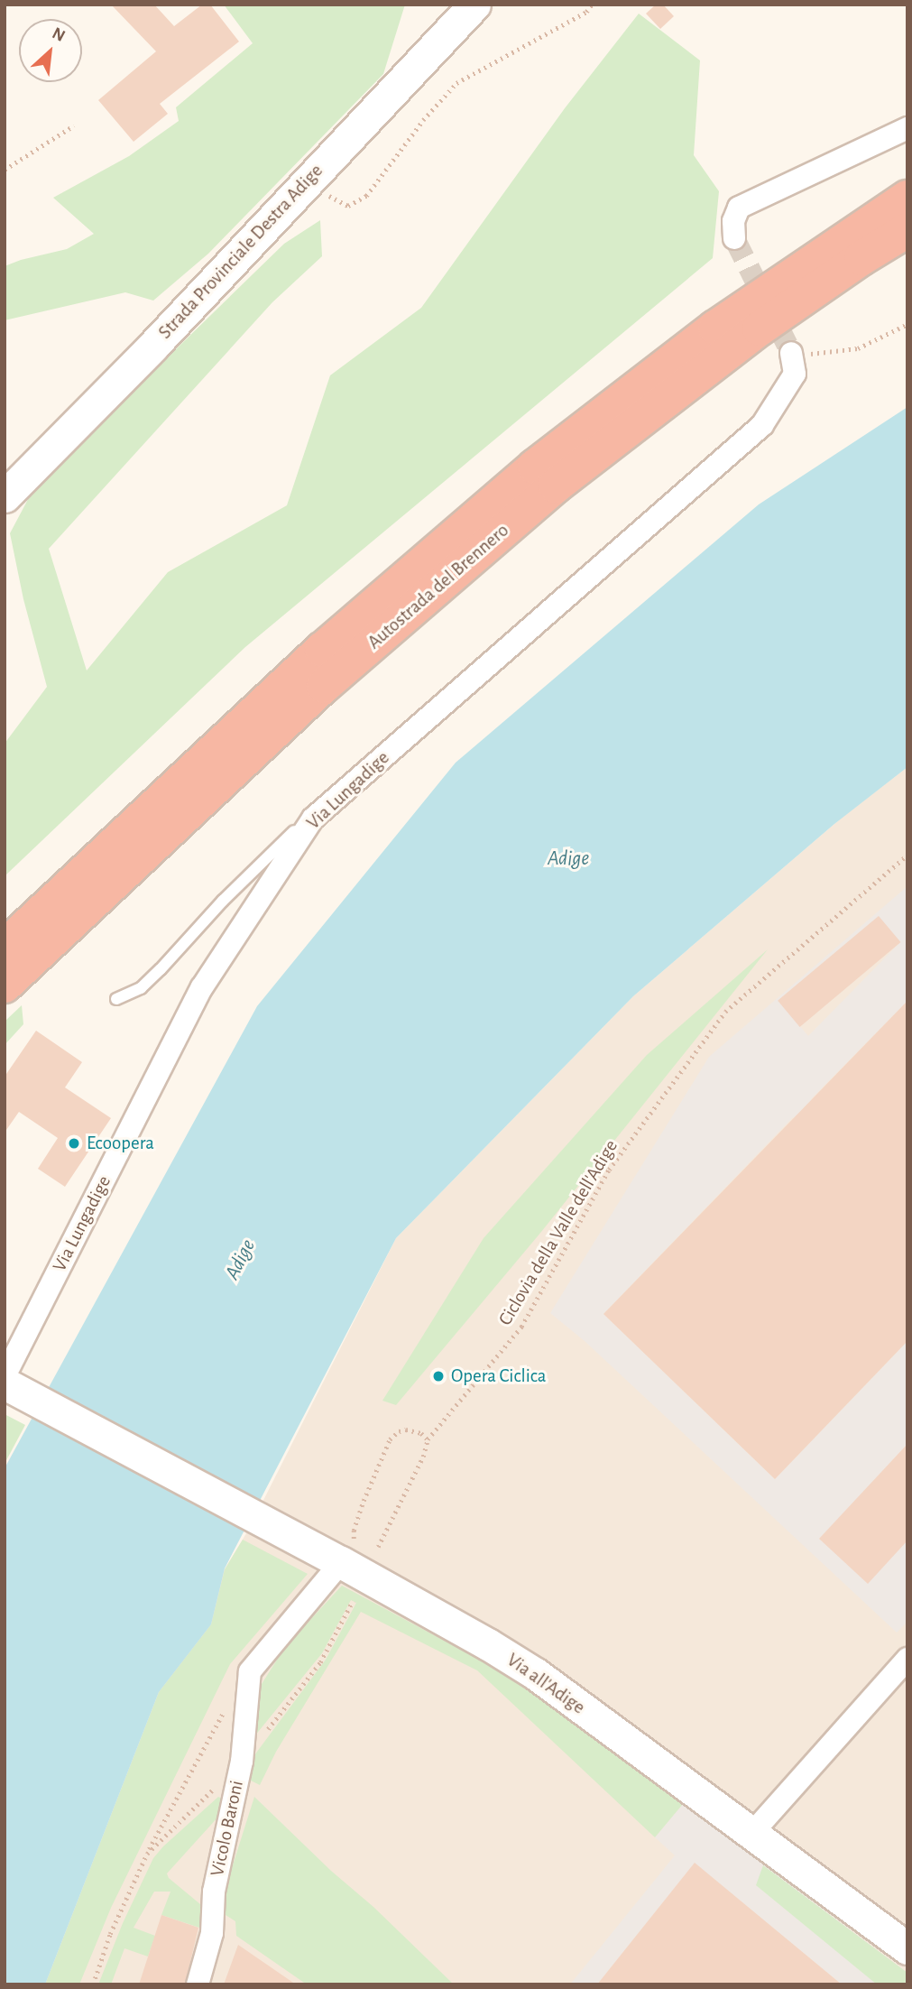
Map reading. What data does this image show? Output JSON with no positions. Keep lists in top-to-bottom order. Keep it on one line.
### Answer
{"streets":{"highway":["Autostrada del Brennero"],"street":["Strada Provinciale Destra Adige","Via Lungadige","Via all'Adige","Vicolo Baroni"],"path":["Ciclovia della Valle dell'Adige"]},"crossings":[["Via Lungadige","Via all'Adige"],["Via all'Adige","Vicolo Baroni"]],"water":["Adige"],"places":["Ecoopera","Opera Ciclica"],"north":"top right"}
